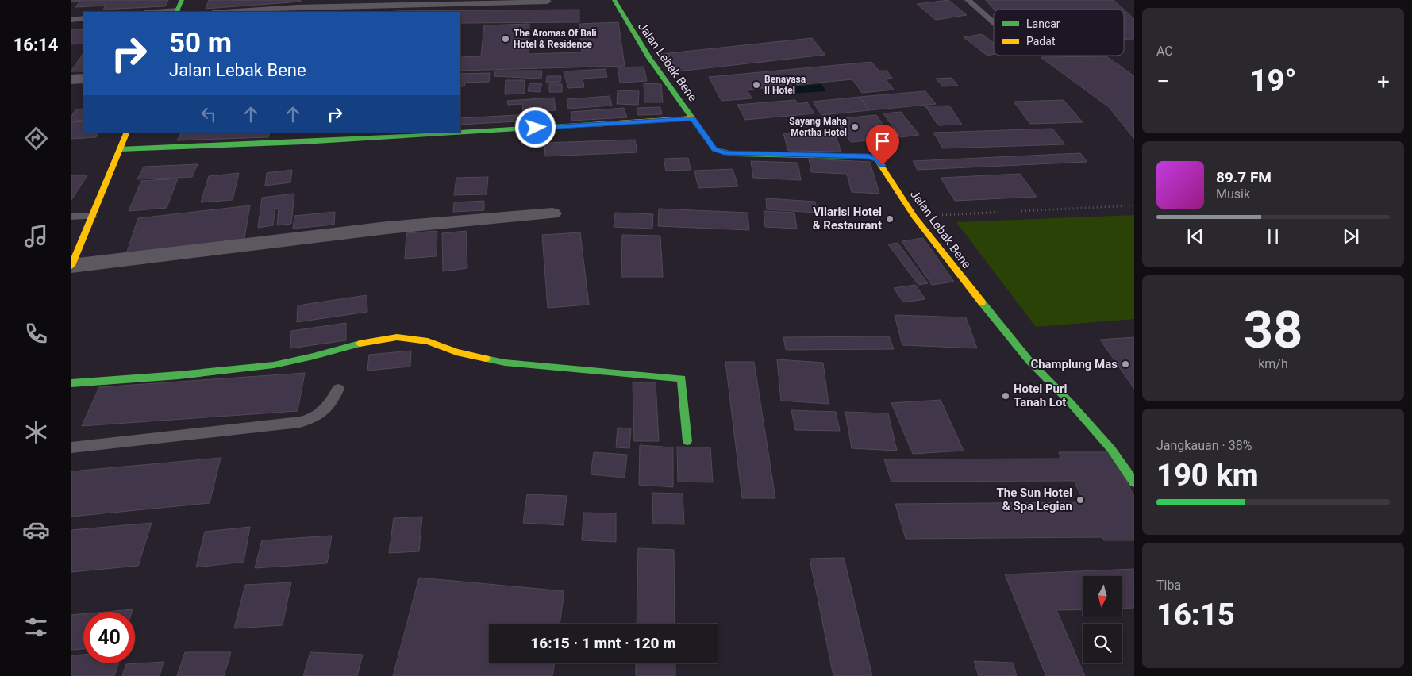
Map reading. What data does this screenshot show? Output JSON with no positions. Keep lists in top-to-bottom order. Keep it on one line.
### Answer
{"streets":{"street":["Jalan Lebak Bene"]},"places":["The Aromas Of Bali Hotel & Residence","Benayasa II Hotel","Sayang Maha Mertha Hotel","Vilarisi Hotel & Restaurant","Champlung Mas","Hotel Puri Tanah Lot","The Sun Hotel & Spa Legian"],"legend":["Lancar","Padat"],"north":"bottom","page":{"tabs":"16:14","tile":["AC",["38","km/h"],["Jangkauan · 38%","190 km"],["Tiba","16:15"]],"turn":["50 m","Jalan Lebak Bene"],"heat":["−","19°","+"],"song":["89.7 FM","Musik"],"limit":"40","trip":"16:15 · 1 mnt · 120 m"}}
